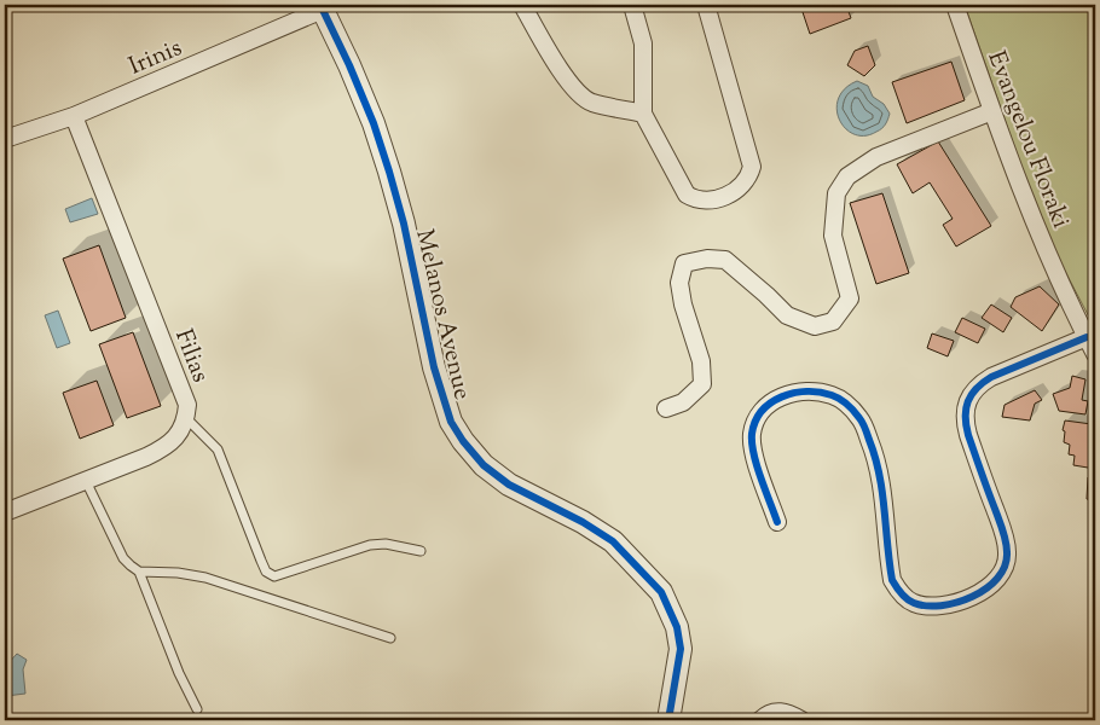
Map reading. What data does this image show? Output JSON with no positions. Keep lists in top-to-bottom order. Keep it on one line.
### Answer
{"streets":{"street":["Irinis","Evangelou Floraki","Melanos Avenue","Filias"]},"crossings":[["Irinis","Melanos Avenue"],["Irinis","Filias"]]}
